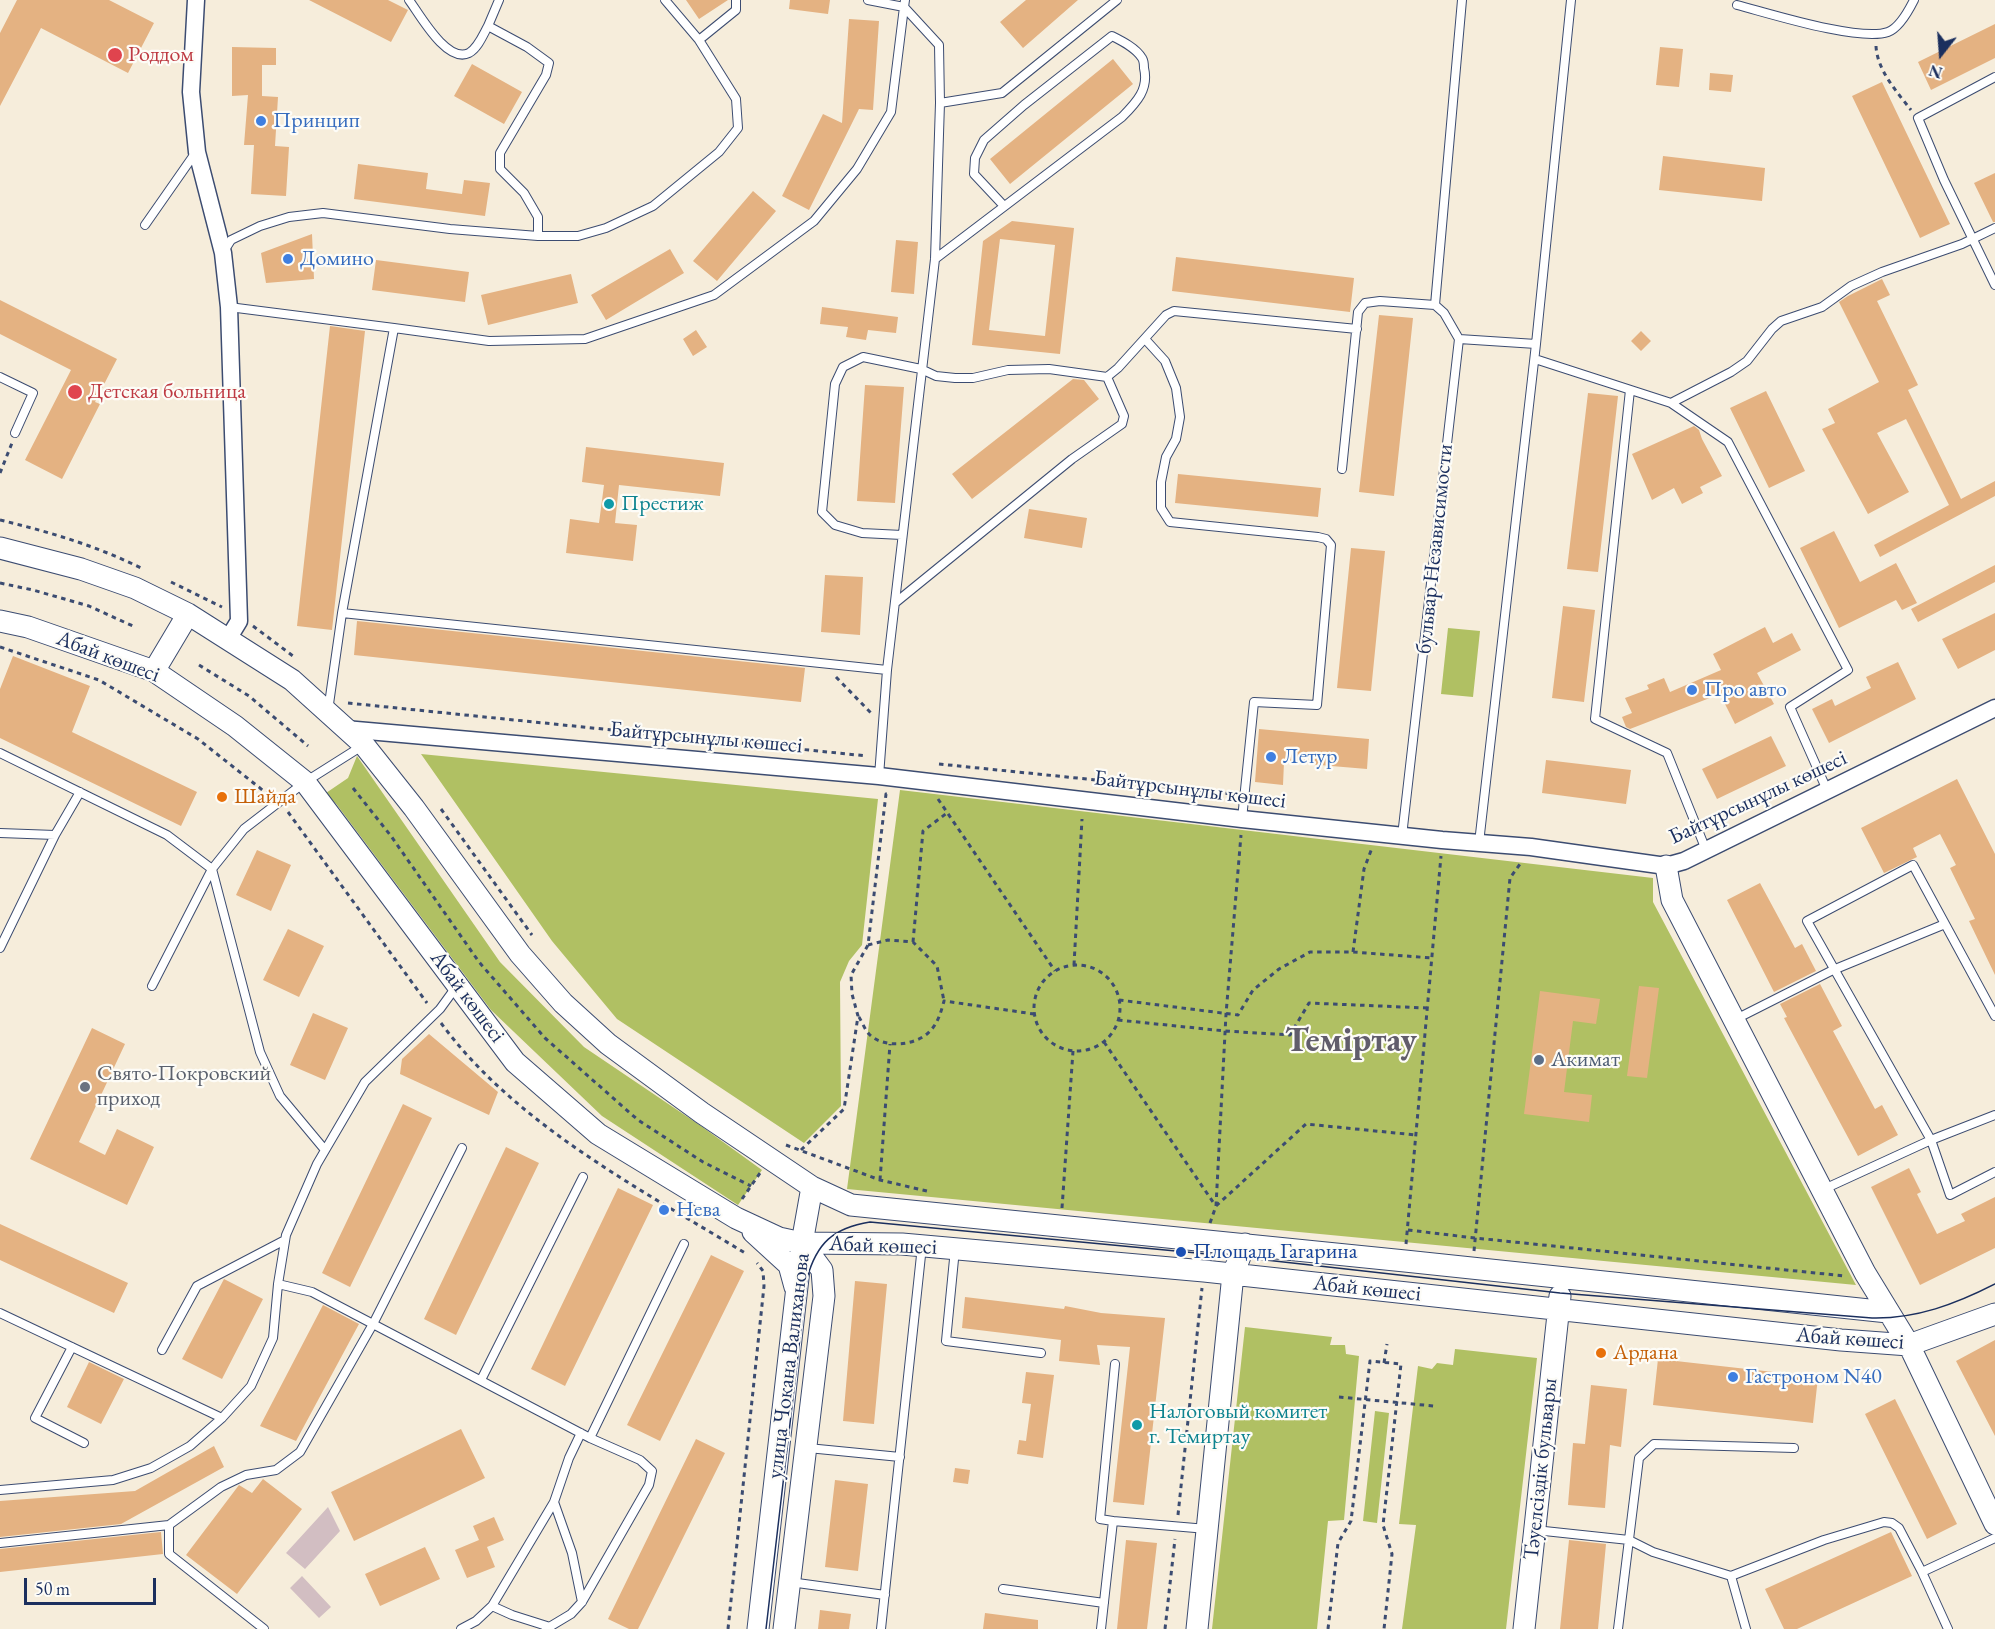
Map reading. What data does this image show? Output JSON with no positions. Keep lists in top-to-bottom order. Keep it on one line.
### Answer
{"streets":{"street":["Абай көшесі","Байтұрсынұлы көшесі","улица Чокана Валиханова","Тәуелсіздік бульвары"],"lane":["бульвар Независимости"]},"crossings":[["бульвар Независимости","Байтұрсынұлы көшесі"],["Абай көшесі","Байтұрсынұлы көшесі"],["Абай көшесі","улица Чокана Валиханова"],["Абай көшесі","Тәуелсіздік бульвары"]],"districts":["Теміртау"],"places":["Роддом","Принцип","Домино","Детская больница","Престиж","Про авто","Летур","Шайда","Акимат","Свято-Покровский приход","Нева","Площадь Гагарина","Ардана","Гастроном N40","Налоговый комитет г. Темиртау"],"scale_bar":"50 m","north":"bottom"}
